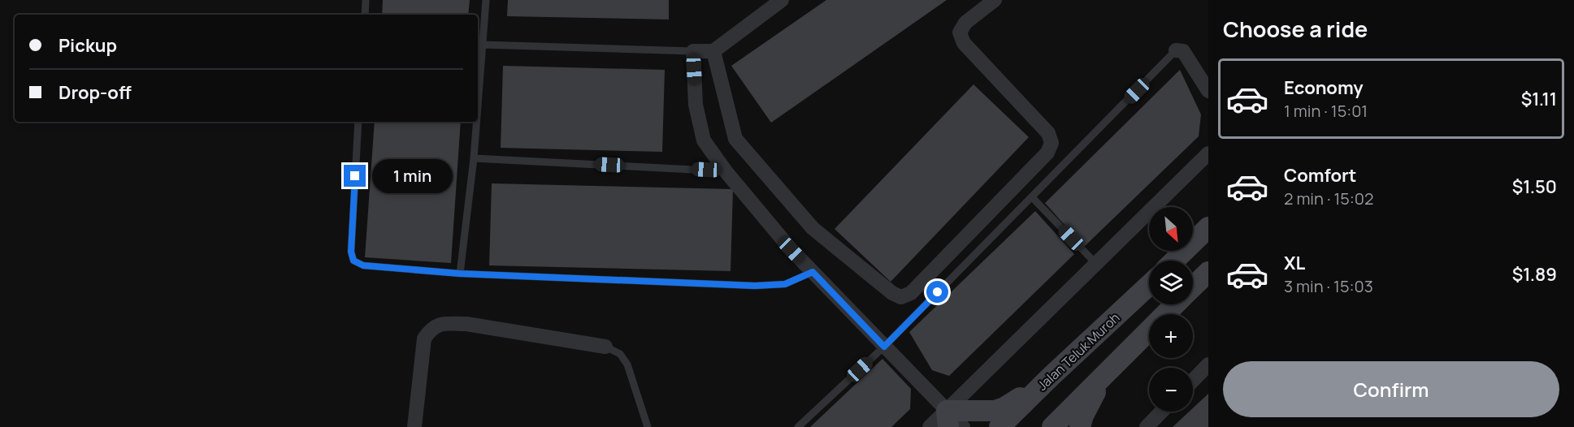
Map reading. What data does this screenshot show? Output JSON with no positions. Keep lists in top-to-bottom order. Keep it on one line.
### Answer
{"streets":{"main road":["Jalan Teluk Muroh"]},"north":"bottom right","page":{"heading":"Choose a ride","banner":["Pickup","Drop-off"],"list":[{"name":"Economy","note":"1 min · 15:01","value":"$1.11"},{"name":"Comfort","note":"2 min · 15:02","value":"$1.50"},{"name":"XL","note":"3 min · 15:03","value":"$1.89"}],"bubble":"1 min","map_buttons":["+","−"],"buttons":"Confirm"}}
